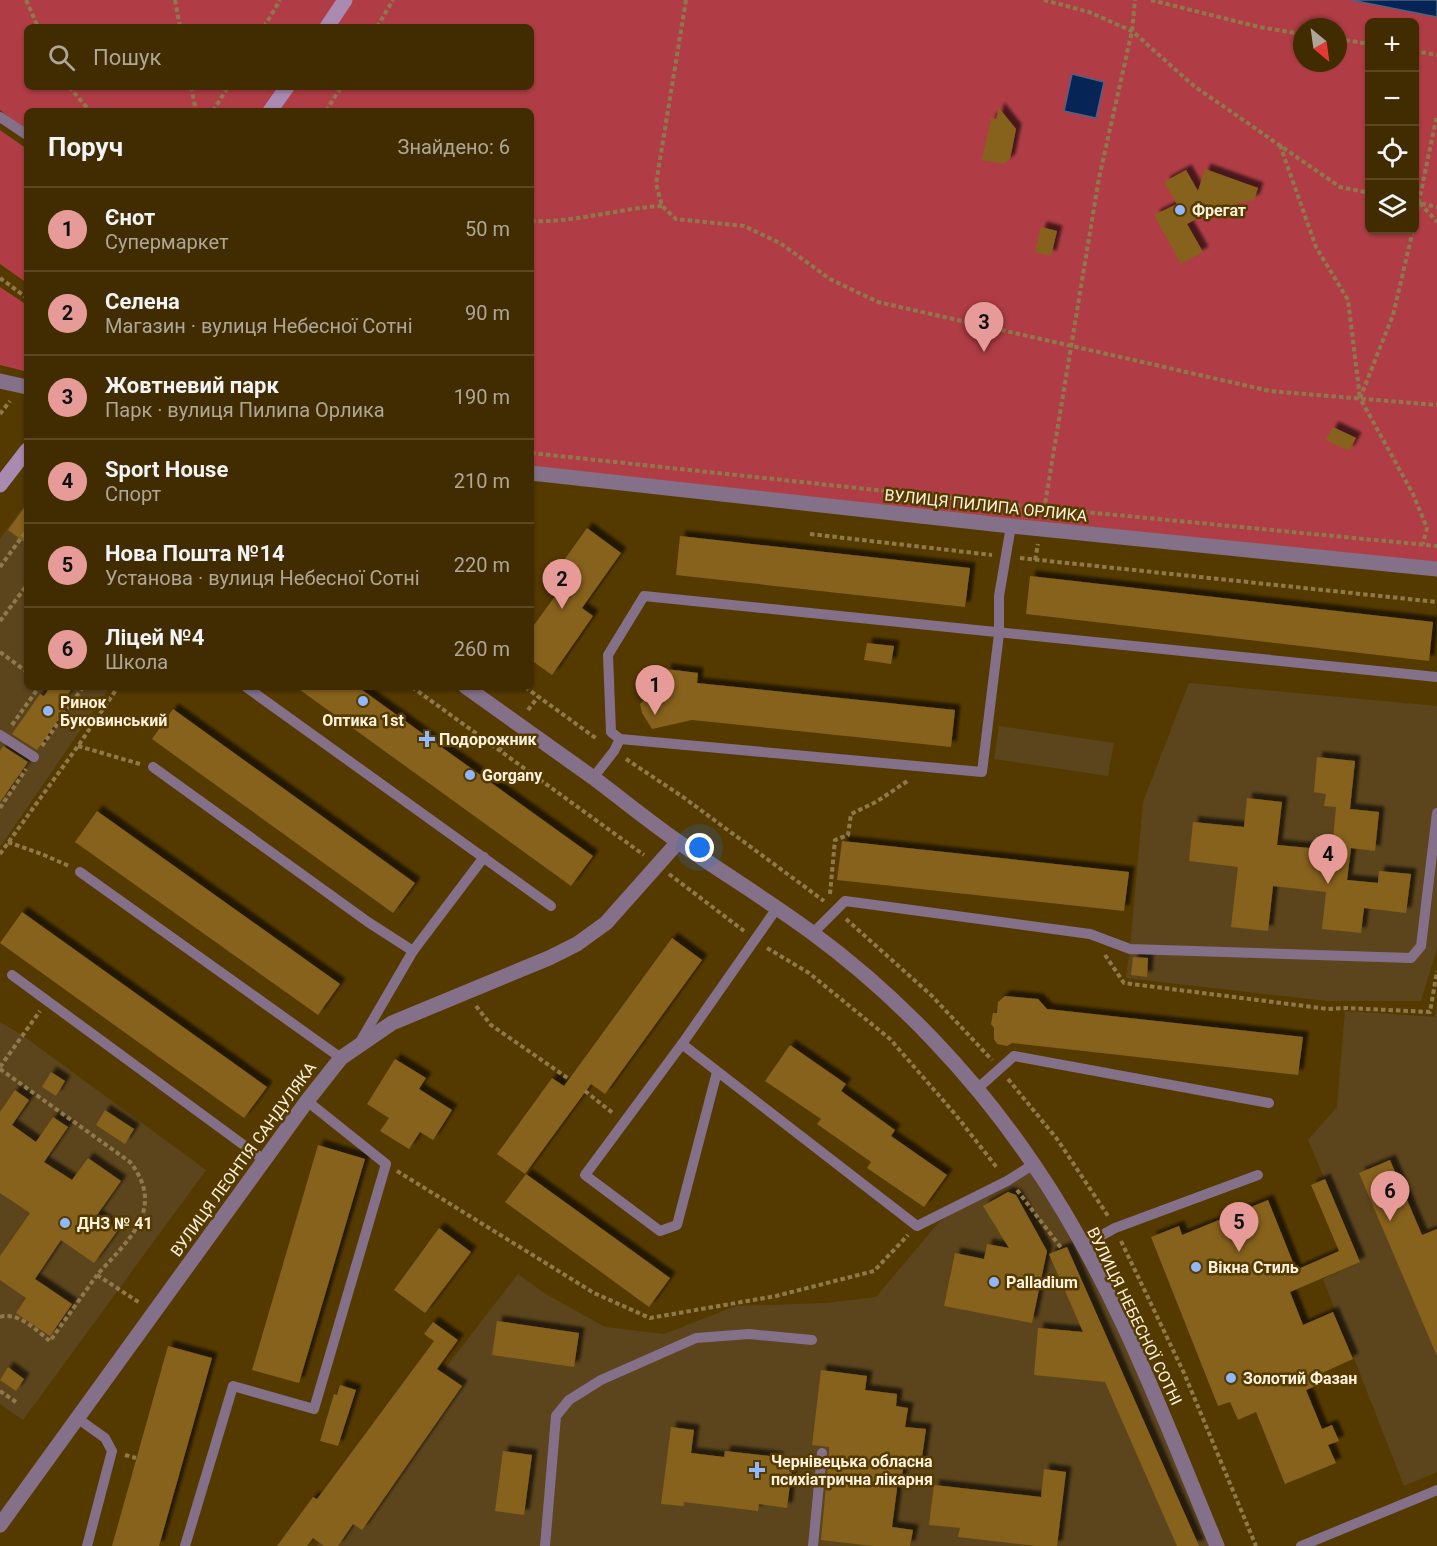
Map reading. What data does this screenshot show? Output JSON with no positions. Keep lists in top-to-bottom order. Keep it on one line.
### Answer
{"streets":{"street":["ВУЛИЦЯ ПИЛИПА ОРЛИКА","ВУЛИЦЯ ЛЕОНТІЯ САНДУЛЯКА","ВУЛИЦЯ НЕБЕСНОЇ СОТНІ"]},"crossings":[["ВУЛИЦЯ ЛЕОНТІЯ САНДУЛЯКА","ВУЛИЦЯ НЕБЕСНОЇ СОТНІ"]],"places":{"other":["Фрегат","Оптика 1st","Ринок Буковинський","Gorgany","ДНЗ № 41","Вікна Стиль","Palladium","Золотий Фазан"],"health":["Подорожник","Чернівецька обласна психіатрична лікарня"]},"north":"bottom right","page":{"map_buttons":["+","−"],"search":"Пошук","heading":["Поруч","Знайдено: 6"],"list":[{"mark":"1","name":"Єнот","note":"Супермаркет","value":"50 m"},{"mark":"2","name":"Селена","note":"Магазин · вулиця Небесної Сотні","value":"90 m"},{"mark":"3","name":"Жовтневий парк","note":"Парк · вулиця Пилипа Орлика","value":"190 m"},{"mark":"4","name":"Sport House","note":"Спорт","value":"210 m"},{"mark":"5","name":"Нова Пошта №14","note":"Установа · вулиця Небесної Сотні","value":"220 m"},{"mark":"6","name":"Ліцей №4","note":"Школа","value":"260 m"}],"pins":["3","2","1","4","6","5"]}}
